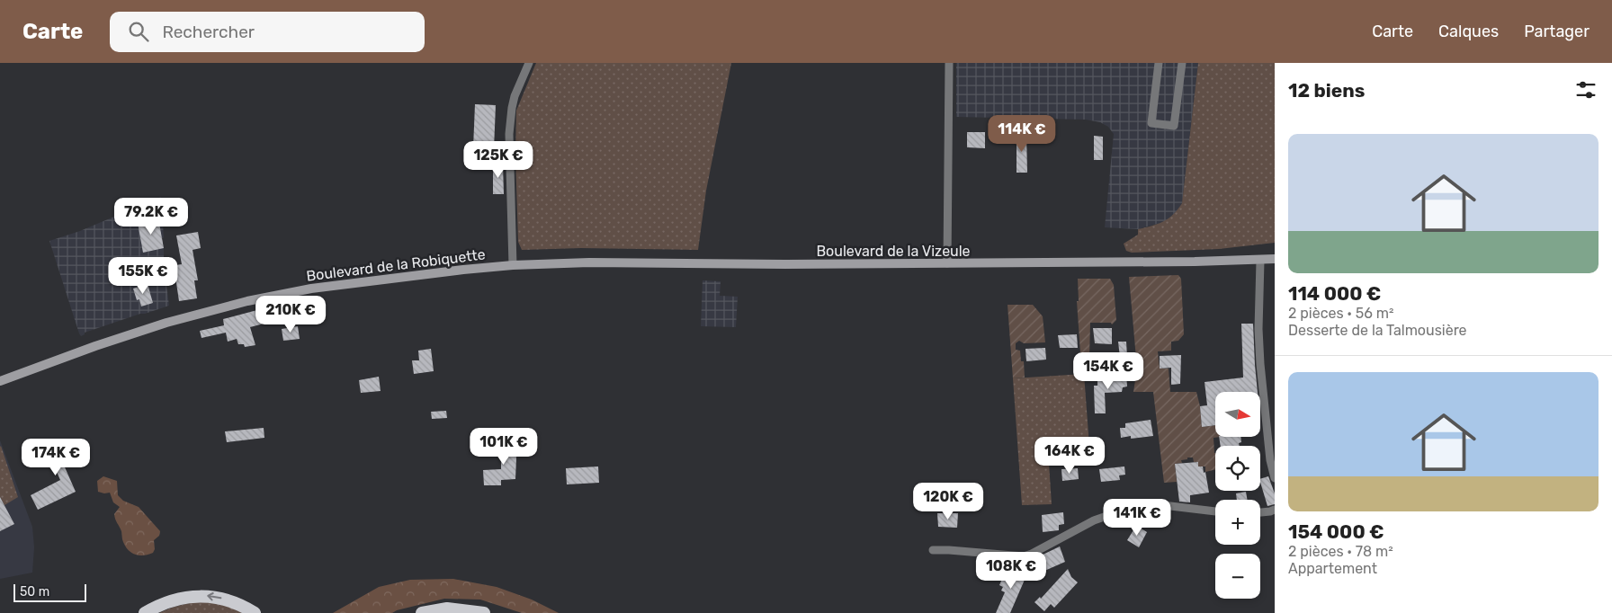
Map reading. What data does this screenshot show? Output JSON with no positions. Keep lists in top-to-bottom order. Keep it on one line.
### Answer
{"streets":{"main road":["Boulevard de la Vizeule","Boulevard de la Robiquette"]},"crossings":[["Boulevard de la Vizeule","Boulevard de la Robiquette"]],"scale_bar":"50 m","north":"right","page":{"header":"Carte","search":"Rechercher","nav":["Carte","Calques","Partager"],"heading":"12 biens","price":["114K €","125K €","79.2K €","155K €","210K €","154K €","101K €","164K €","174K €","120K €","141K €","108K €"],"list":[{"name":"114 000 €","note":"2 pièces · 56 m² · Desserte de la Talmousière"},{"name":"154 000 €","note":"2 pièces · 78 m² · Appartement"}],"map_buttons":["+","−"],"scale":"50 m"}}
